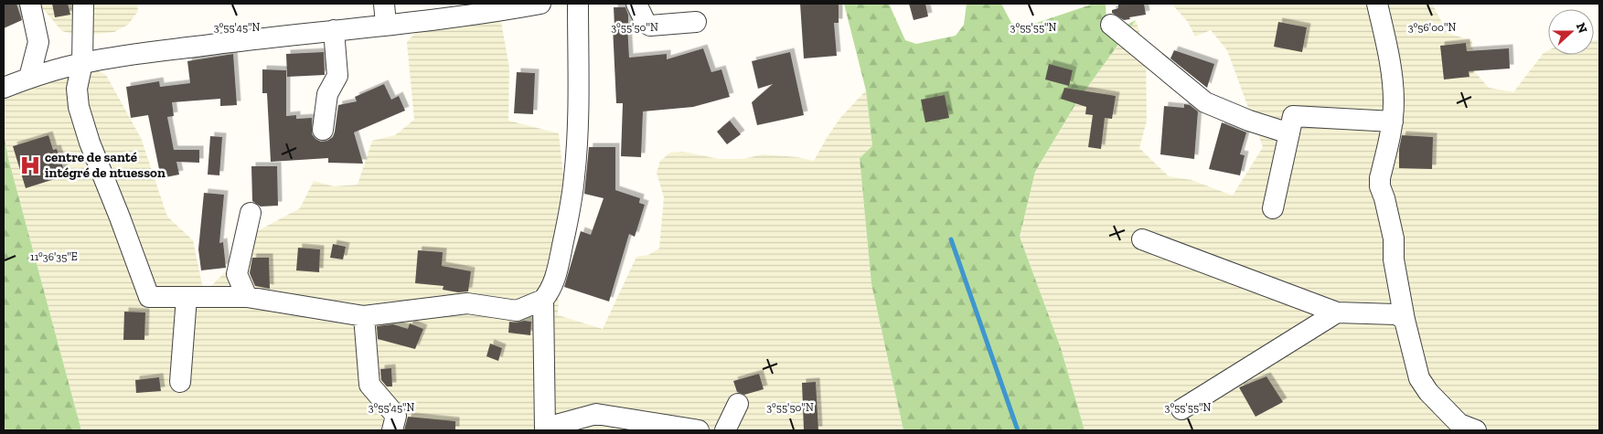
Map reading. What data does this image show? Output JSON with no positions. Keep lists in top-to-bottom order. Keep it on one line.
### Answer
{"places":{"hospital":["centre de santé intégré de ntuesson"]},"north":"right","coordinates":["3°55'50\"N","3°56'00\"N","3°55'45\"N","3°55'55\"N","11°36'35\"E"]}
